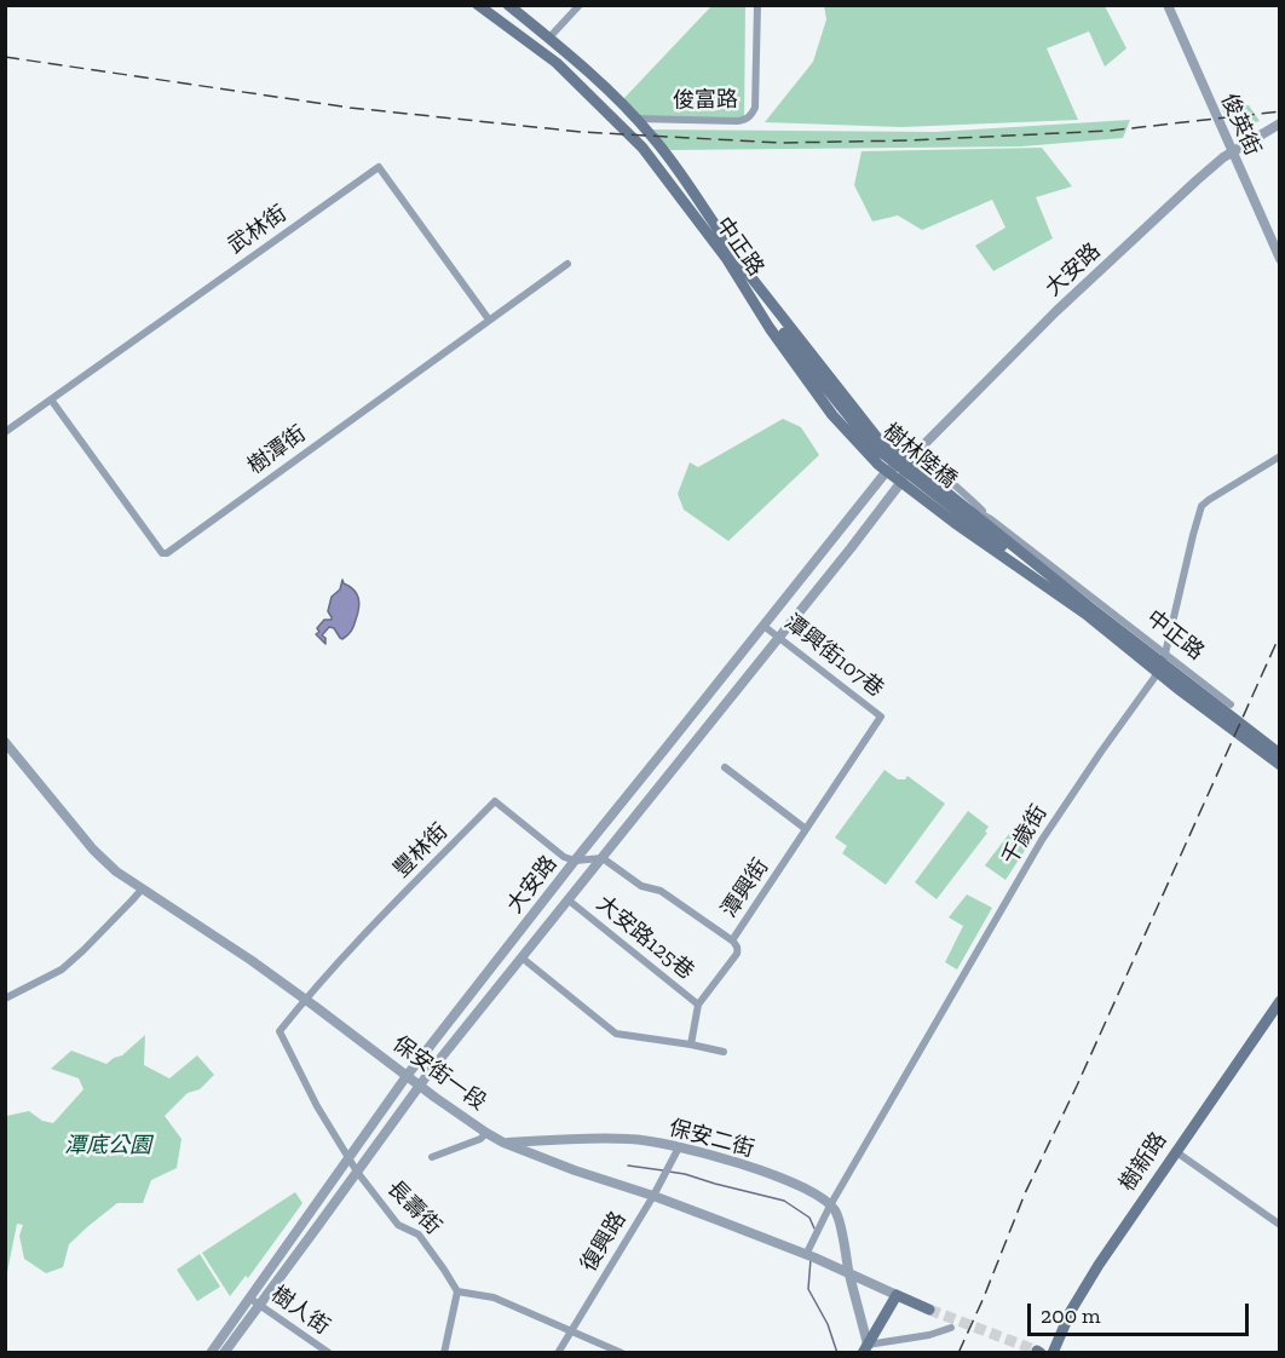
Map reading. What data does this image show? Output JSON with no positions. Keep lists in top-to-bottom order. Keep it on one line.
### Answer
{"streets":{"main road":["中正路","樹林陸橋","保安街一段","樹新路"],"street":["俊富路","俊英街","武林街","大安路","樹潭街","潭興街107巷","千歲街","豐林街","潭興街","大安路125巷","保安二街","長壽街","復興路","樹人街"]},"crossings":[["俊富路","中正路"],["俊英街","大安路"],["武林街","樹潭街"],["中正路","大安路"],["中正路","樹林陸橋"],["中正路","千歲街"],["大安路","潭興街107巷"],["大安路","豐林街"],["大安路","大安路125巷"],["大安路","保安街一段"],["大安路","長壽街"],["大安路","樹人街"],["潭興街107巷","潭興街"],["千歲街","保安街一段"],["千歲街","保安二街"],["豐林街","保安街一段"],["豐林街","長壽街"],["潭興街","大安路125巷"],["保安街一段","保安二街"],["保安街一段","長壽街"],["保安街一段","復興路"],["保安二街","復興路"]],"parks":["潭底公園"],"scale_bar":"200 m"}
